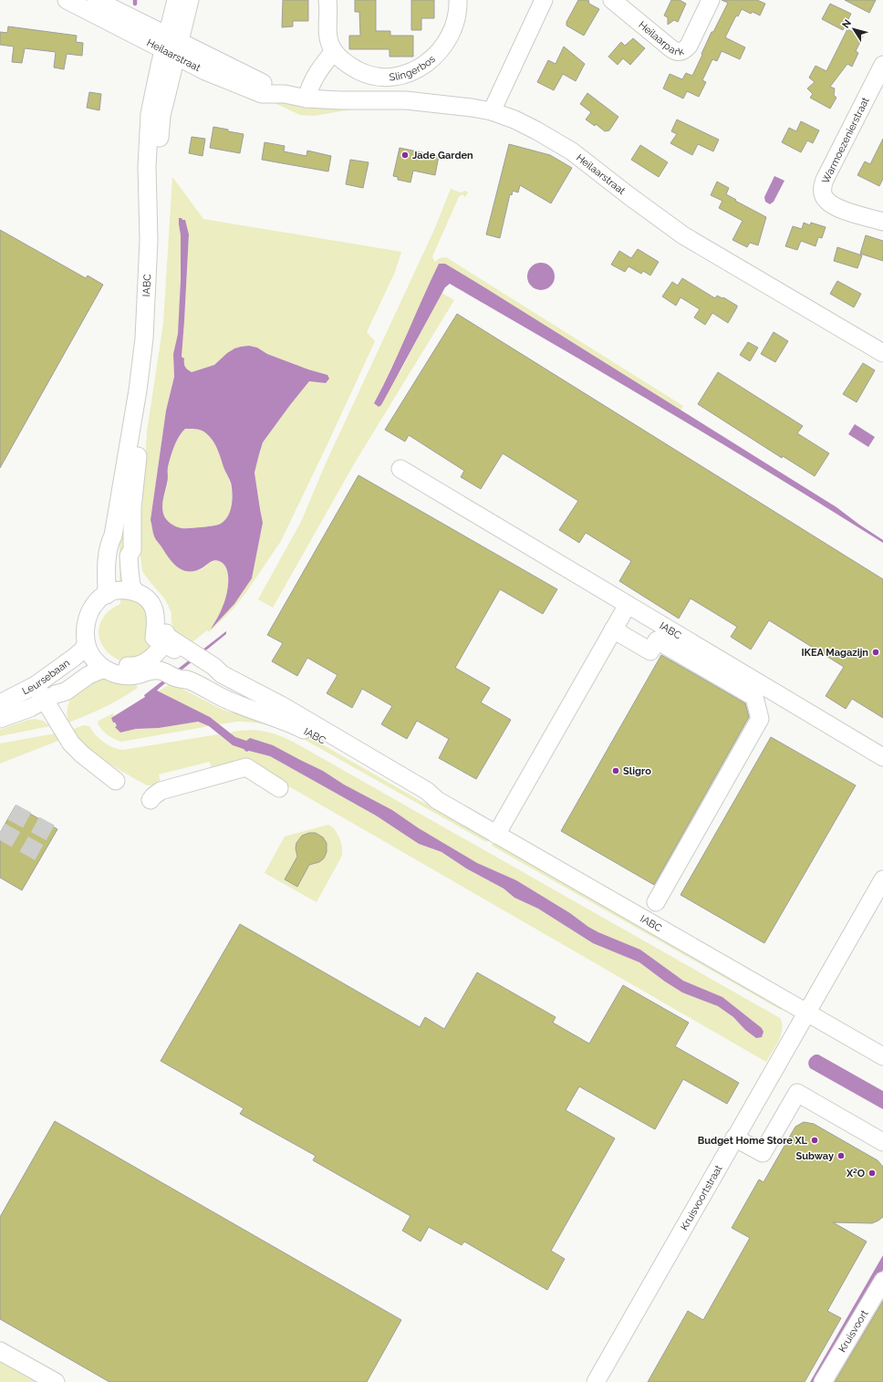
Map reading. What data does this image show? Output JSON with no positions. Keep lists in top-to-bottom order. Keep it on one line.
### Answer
{"streets":{"street":["Heilaarpark","Heilaarstraat","Slingerbos","Warmoezenierstraat","IABC","Leursebaan","Kruisvoortstraat","Kruisvoort"]},"crossings":[["Heilaarstraat","IABC"],["IABC","Kruisvoortstraat"]],"places":["Jade Garden","IKEA Magazijn","Sligro","Budget Home Store XL","Subway","X²O"],"north":"top left"}
